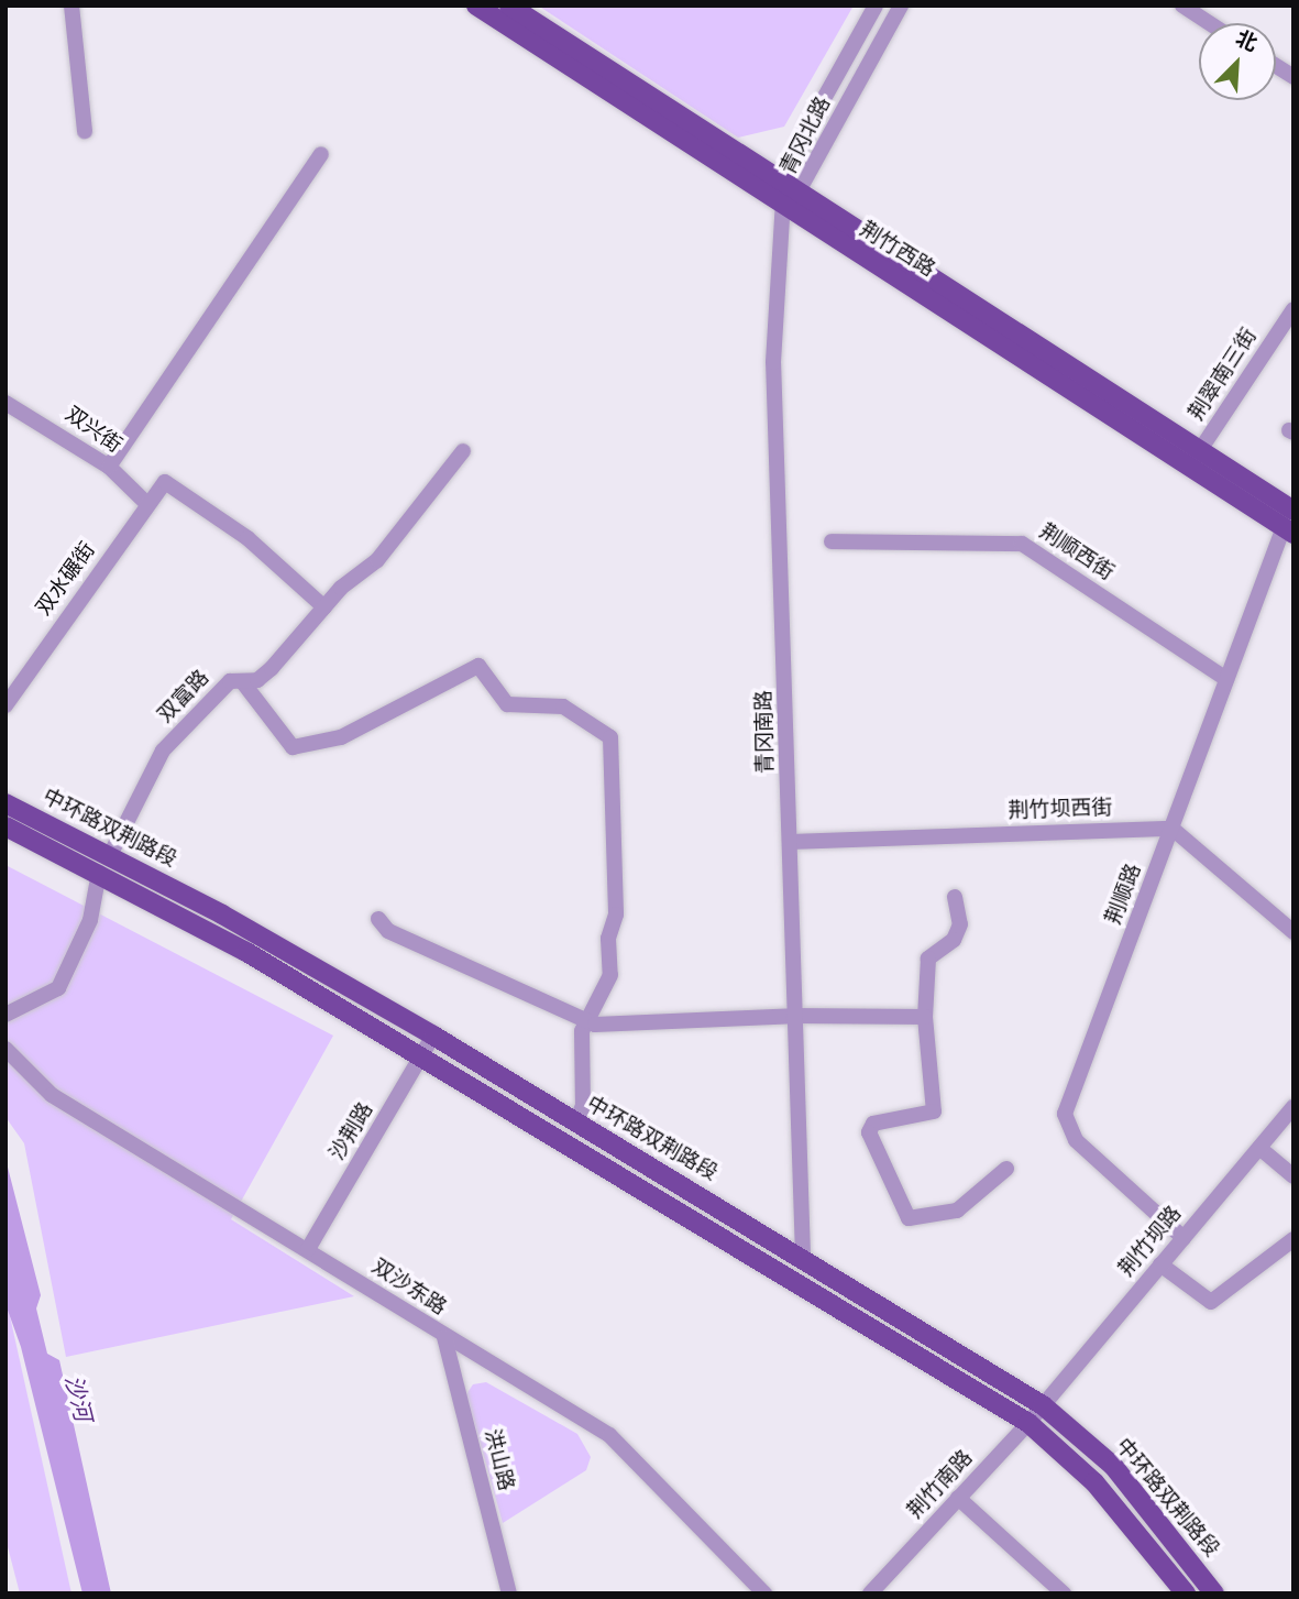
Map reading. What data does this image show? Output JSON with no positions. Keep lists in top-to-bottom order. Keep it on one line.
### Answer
{"streets":{"main road":["荆竹西路","中环路双荆路段"],"street":["青冈北路","荆翠南三街","双兴街","荆顺西街","双水碾街","双富路","青冈南路","荆竹坝西街","荆顺路","沙荆路","荆竹坝路","双沙东路","洪山路","荆竹南路"]},"crossings":[["青冈北路","荆竹西路"],["青冈北路","青冈南路"],["荆竹西路","荆翠南三街"],["荆竹西路","青冈南路"],["荆竹西路","荆顺路"],["双兴街","双水碾街"],["荆顺西街","荆顺路"],["双水碾街","双富路"],["双富路","中环路双荆路段"],["青冈南路","荆竹坝西街"],["青冈南路","中环路双荆路段"],["荆竹坝西街","荆顺路"],["中环路双荆路段","沙荆路"],["中环路双荆路段","荆竹坝路"],["中环路双荆路段","荆竹南路"],["荆顺路","荆竹坝路"],["沙荆路","双沙东路"],["荆竹坝路","荆竹南路"],["双沙东路","洪山路"]],"water":["沙河"],"north":"top right"}
